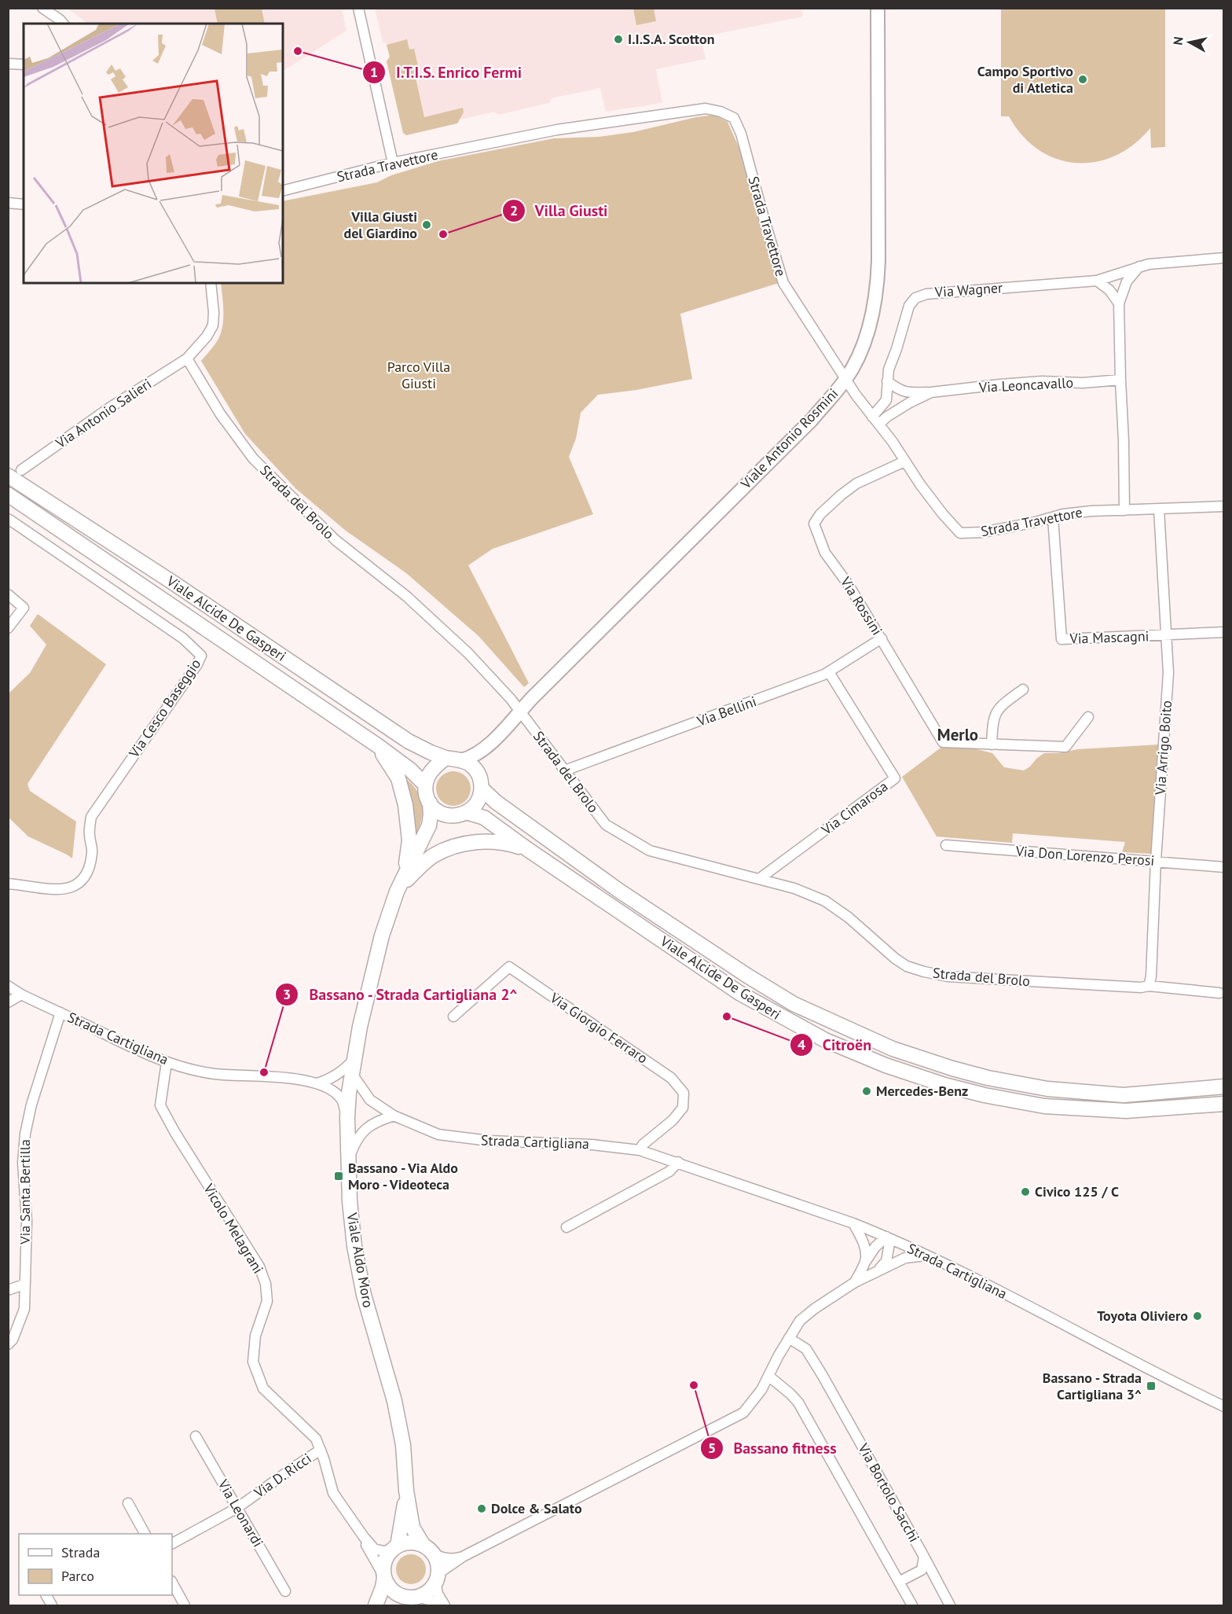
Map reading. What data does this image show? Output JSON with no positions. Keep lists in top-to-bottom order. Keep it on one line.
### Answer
{"streets":{"main road":["Viale Alcide De Gasperi","Viale Aldo Moro"],"street":["Strada Travettore","Via Wagner","Via Leoncavallo","Via Antonio Salieri","Viale Antonio Rosmini","Strada del Brolo","Via Rossini","Via Mascagni","Via Cesco Baseggio","Via Bellini","Via Arrigo Boito","Via Cimarosa","Via Don Lorenzo Perosi","Via Giorgio Ferraro","Strada Cartigliana","Via Santa Bertilla","Vicolo Melagrani","Via D. Ricci","Via Bortolo Sacchi","Via Leonardi"]},"crossings":[["Strada Travettore","Via Wagner"],["Strada Travettore","Via Leoncavallo"],["Strada Travettore","Viale Antonio Rosmini"],["Strada Travettore","Via Rossini"],["Strada Travettore","Via Mascagni"],["Strada Travettore","Via Arrigo Boito"],["Via Wagner","Via Leoncavallo"],["Via Antonio Salieri","Strada del Brolo"],["Via Antonio Salieri","Viale Alcide De Gasperi"],["Viale Antonio Rosmini","Strada del Brolo"],["Viale Antonio Rosmini","Viale Alcide De Gasperi"],["Viale Antonio Rosmini","Viale Aldo Moro"],["Strada del Brolo","Via Bellini"],["Strada del Brolo","Via Arrigo Boito"],["Strada del Brolo","Via Cimarosa"],["Via Rossini","Via Bellini"],["Viale Alcide De Gasperi","Viale Aldo Moro"],["Via Mascagni","Via Arrigo Boito"],["Via Bellini","Via Cimarosa"],["Via Arrigo Boito","Via Don Lorenzo Perosi"],["Via Giorgio Ferraro","Strada Cartigliana"],["Strada Cartigliana","Via Santa Bertilla"],["Strada Cartigliana","Vicolo Melagrani"],["Strada Cartigliana","Viale Aldo Moro"],["Vicolo Melagrani","Viale Aldo Moro"],["Vicolo Melagrani","Via D. Ricci"],["Via D. Ricci","Via Leonardi"]],"districts":["Merlo"],"parks":["Parco Villa Giusti"],"places":{"other":["I.I.S.A. Scotton","I.T.I.S. Enrico Fermi","Campo Sportivo di Atletica","Villa Giusti del Giardino","Villa Giusti","Citroën","Bassano - Strada Cartigliana 2^","Mercedes-Benz","Civico 125 / C","Toyota Oliviero","Bassano fitness","Dolce & Salato"],"transit":["Bassano - Via Aldo Moro - Videoteca","Bassano - Strada Cartigliana 3^"]},"legend":["Strada","Parco"],"north":"left"}
